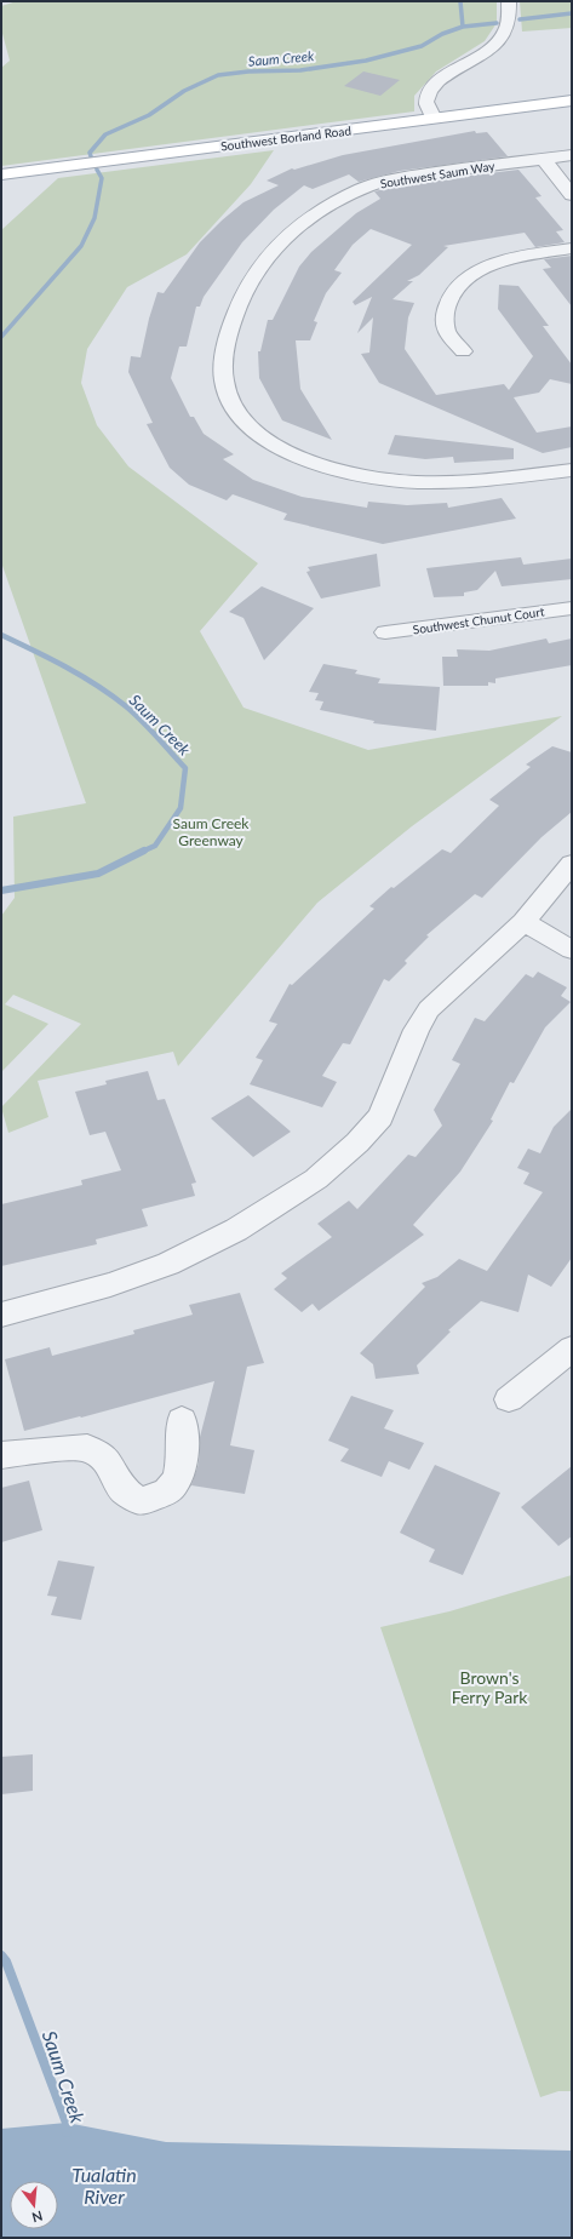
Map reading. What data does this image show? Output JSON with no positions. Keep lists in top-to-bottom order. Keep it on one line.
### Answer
{"streets":{"main road":["Southwest Borland Road"],"street":["Southwest Saum Way","Southwest Chunut Court"]},"water":["Saum Creek","Tualatin River"],"parks":["Saum Creek Greenway","Brown's Ferry Park"],"north":"bottom"}
